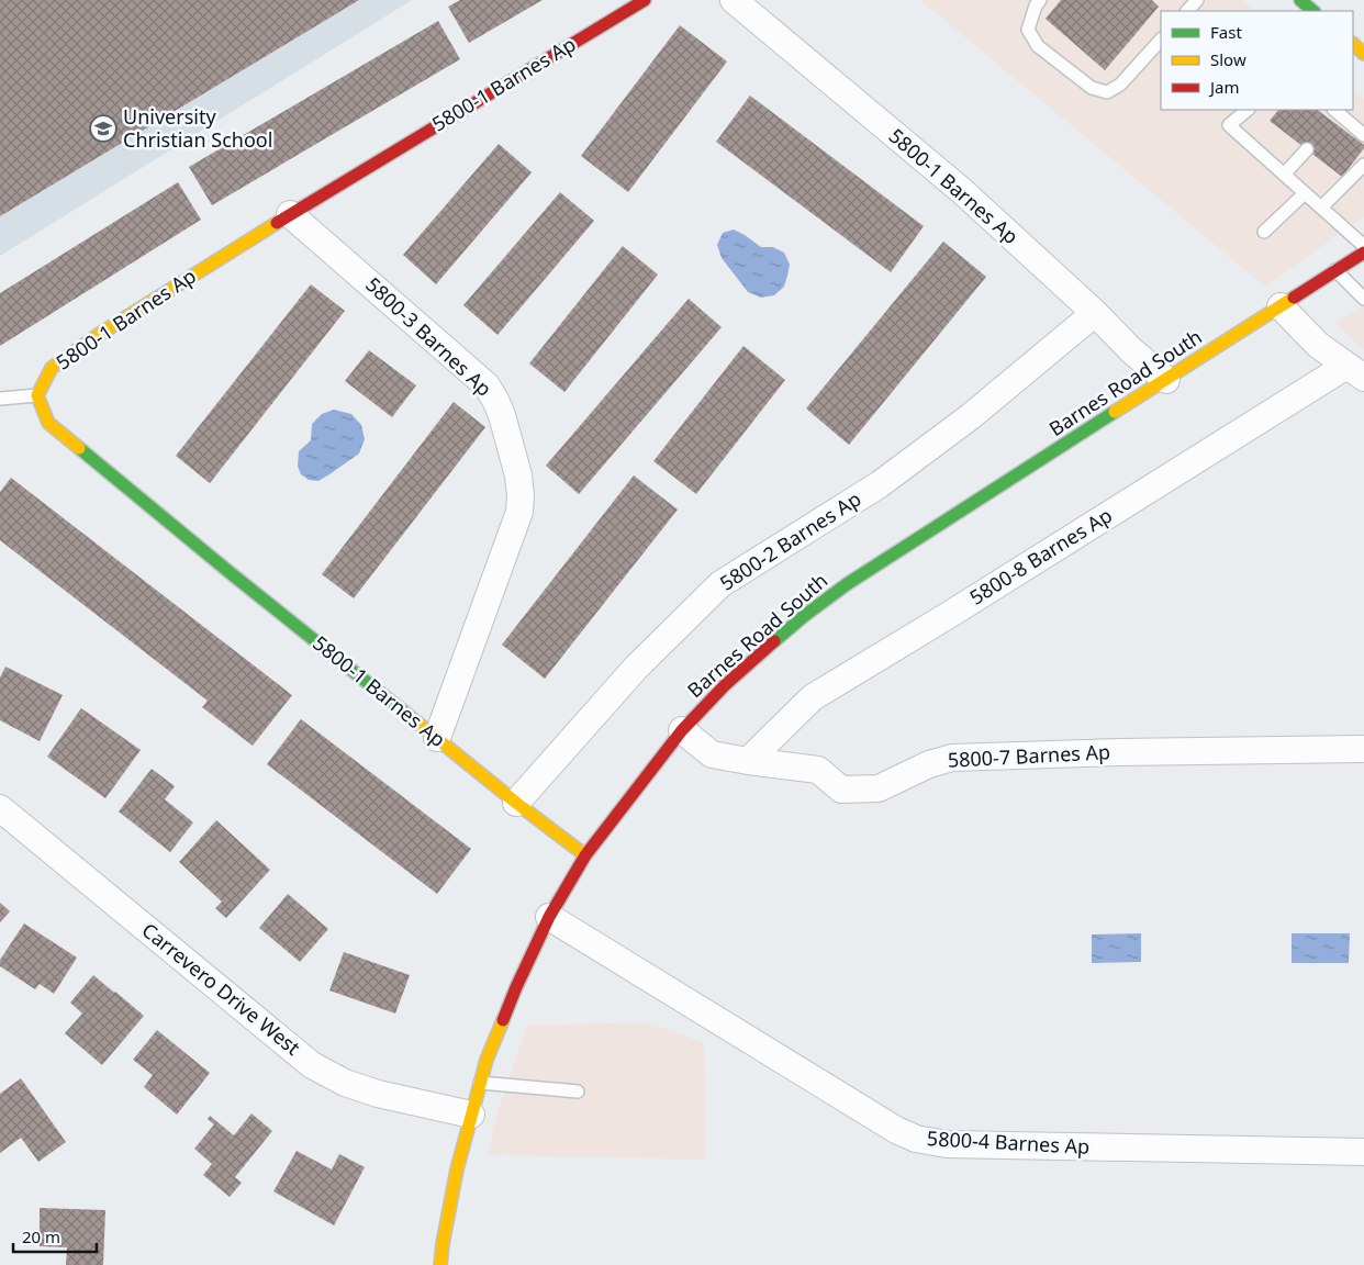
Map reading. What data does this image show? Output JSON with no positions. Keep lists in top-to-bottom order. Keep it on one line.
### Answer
{"streets":{"street":["5800-1 Barnes Ap","5800-3 Barnes Ap","Barnes Road South","5800-2 Barnes Ap","5800-8 Barnes Ap","5800-7 Barnes Ap","Carrevero Drive West","5800-4 Barnes Ap"]},"crossings":[["5800-1 Barnes Ap","5800-3 Barnes Ap"],["5800-1 Barnes Ap","Barnes Road South"],["5800-1 Barnes Ap","5800-2 Barnes Ap"],["Barnes Road South","5800-7 Barnes Ap"],["Barnes Road South","Carrevero Drive West"],["Barnes Road South","5800-4 Barnes Ap"],["5800-8 Barnes Ap","5800-7 Barnes Ap"]],"places":{"school or university":["University Christian School"]},"legend":["Fast","Slow","Jam"],"scale_bar":"20 m"}
